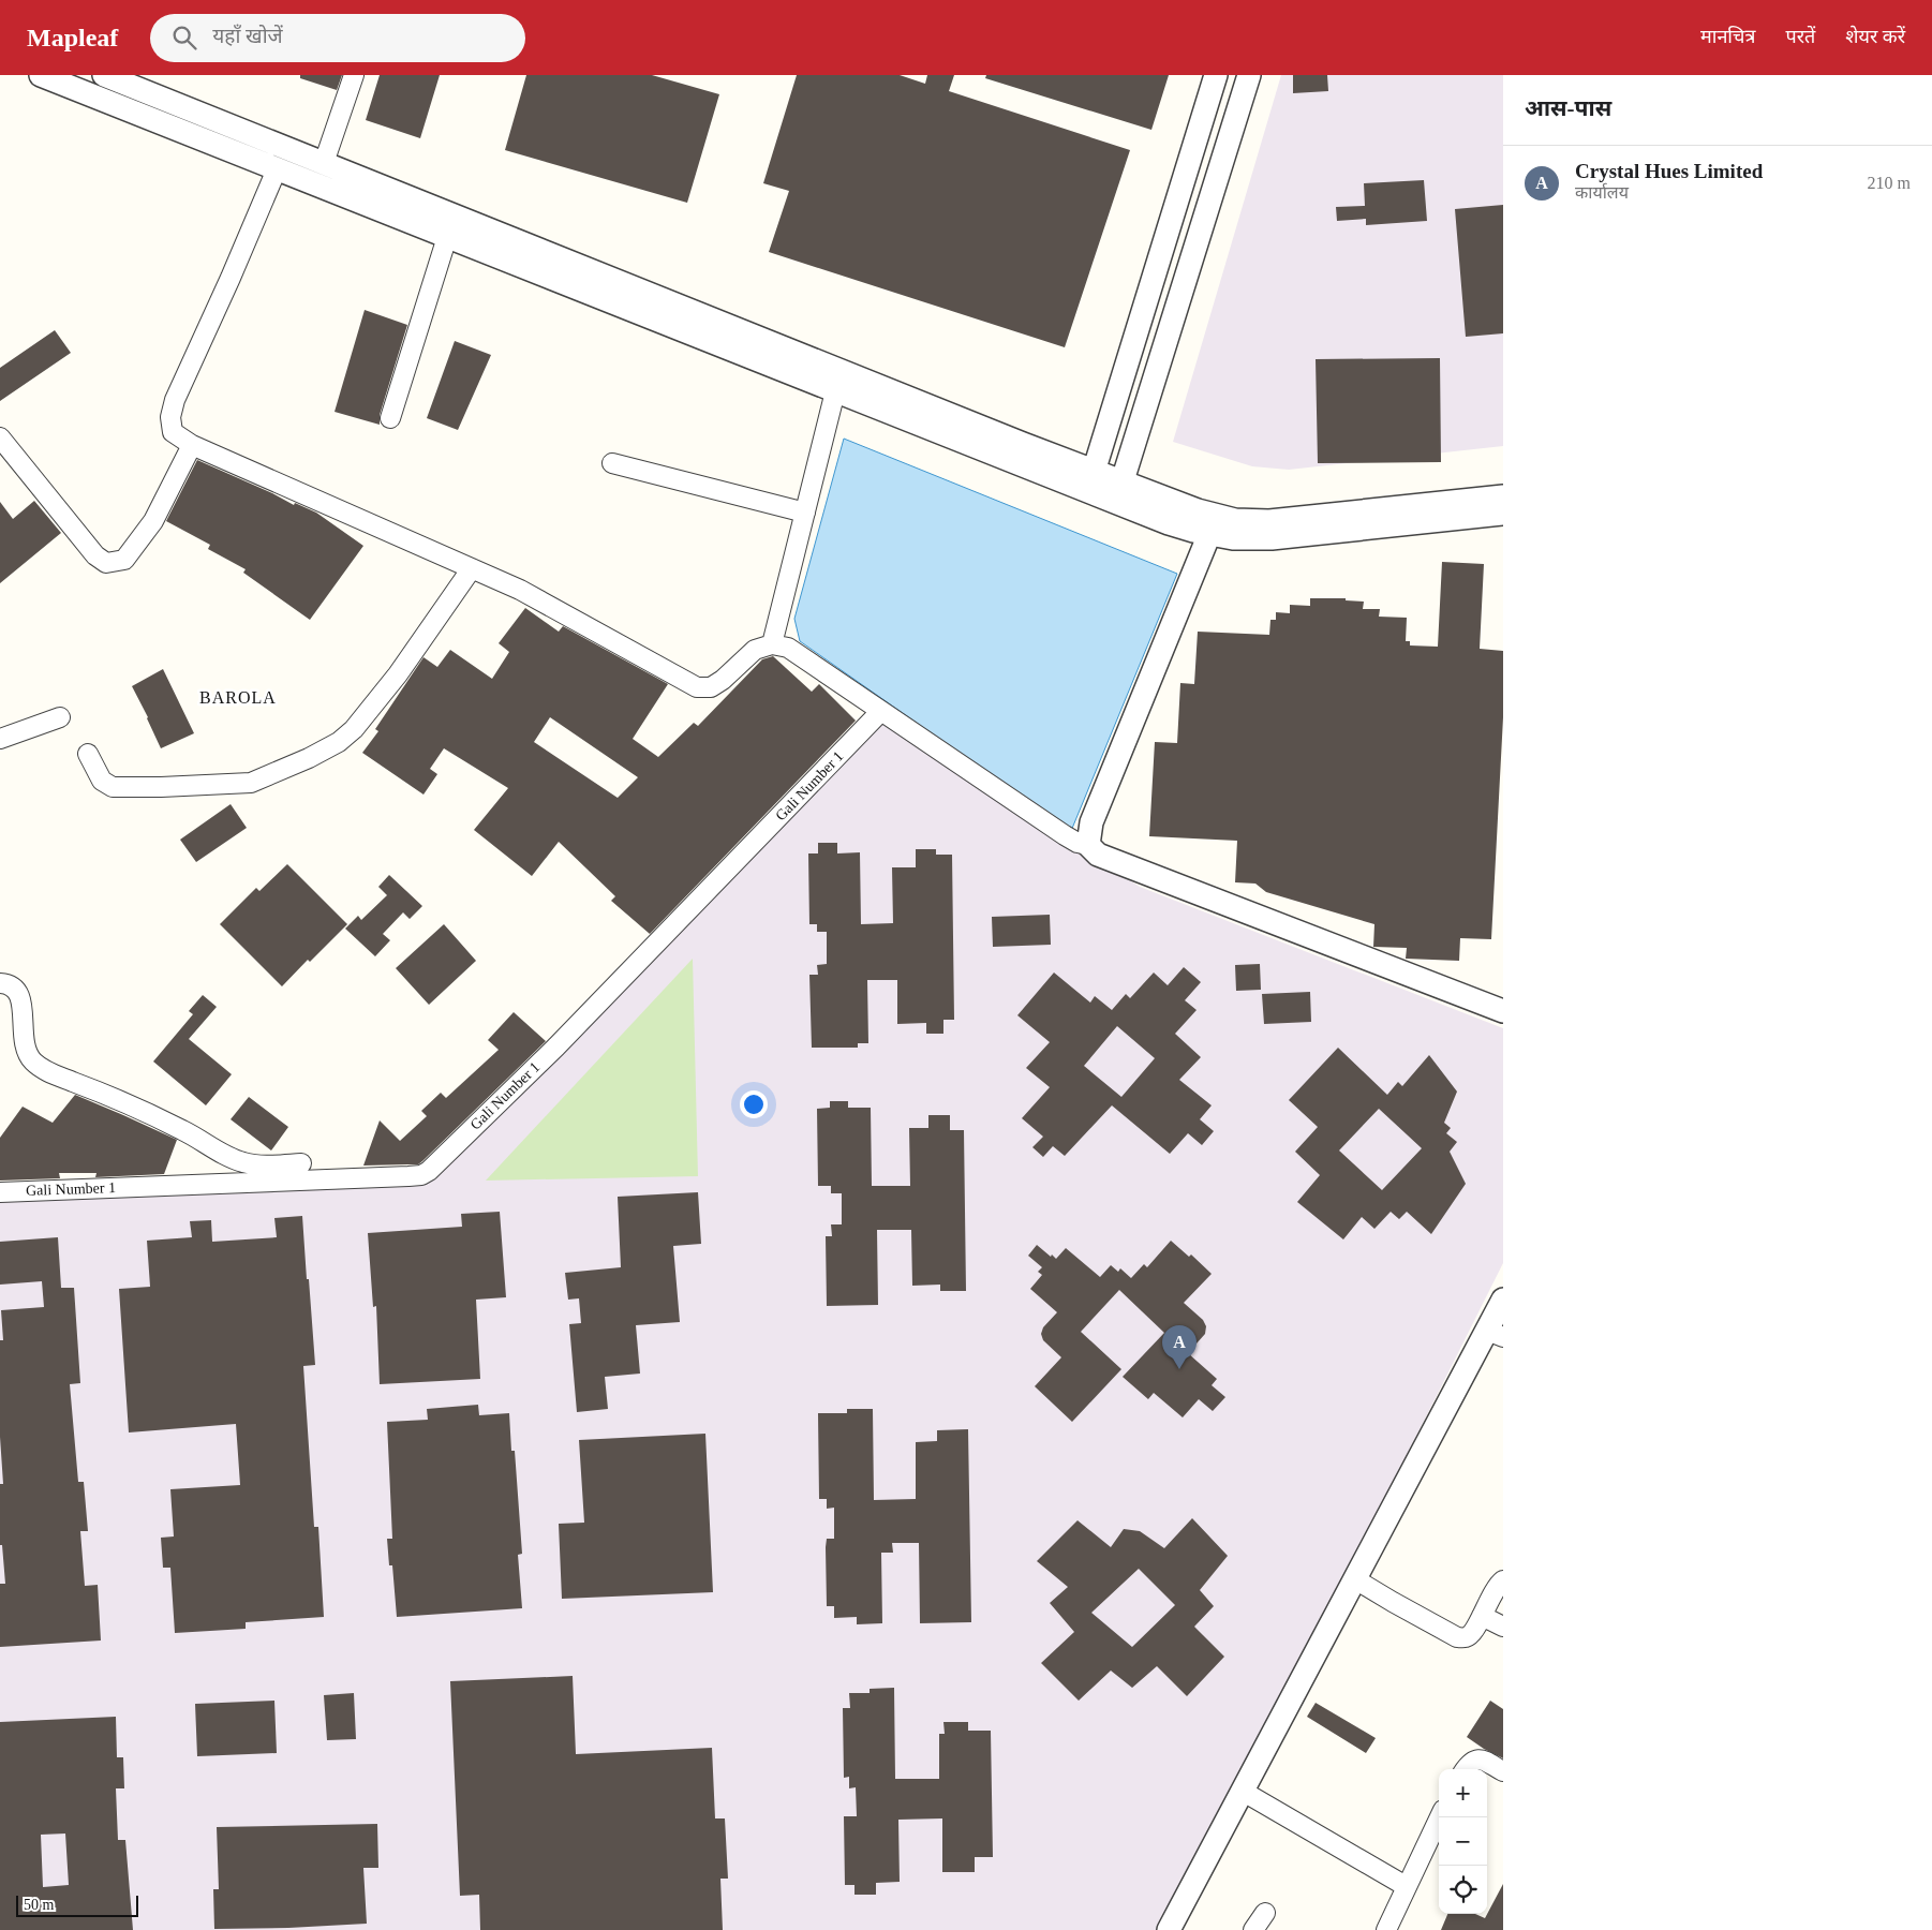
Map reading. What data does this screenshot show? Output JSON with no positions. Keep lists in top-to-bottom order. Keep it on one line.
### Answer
{"streets":{"street":["Gali Number 1"]},"districts":["BAROLA"],"scale_bar":"50 m","page":{"header":"Mapleaf","search":"यहाँ खोजें","nav":["मानचित्र","परतें","शेयर करें"],"heading":"आस-पास","list":[{"mark":"A","name":"Crystal Hues Limited","note":"कार्यालय","value":"210 m"}],"pins":"A","map_buttons":["+","−"],"scale":"50 m"}}
